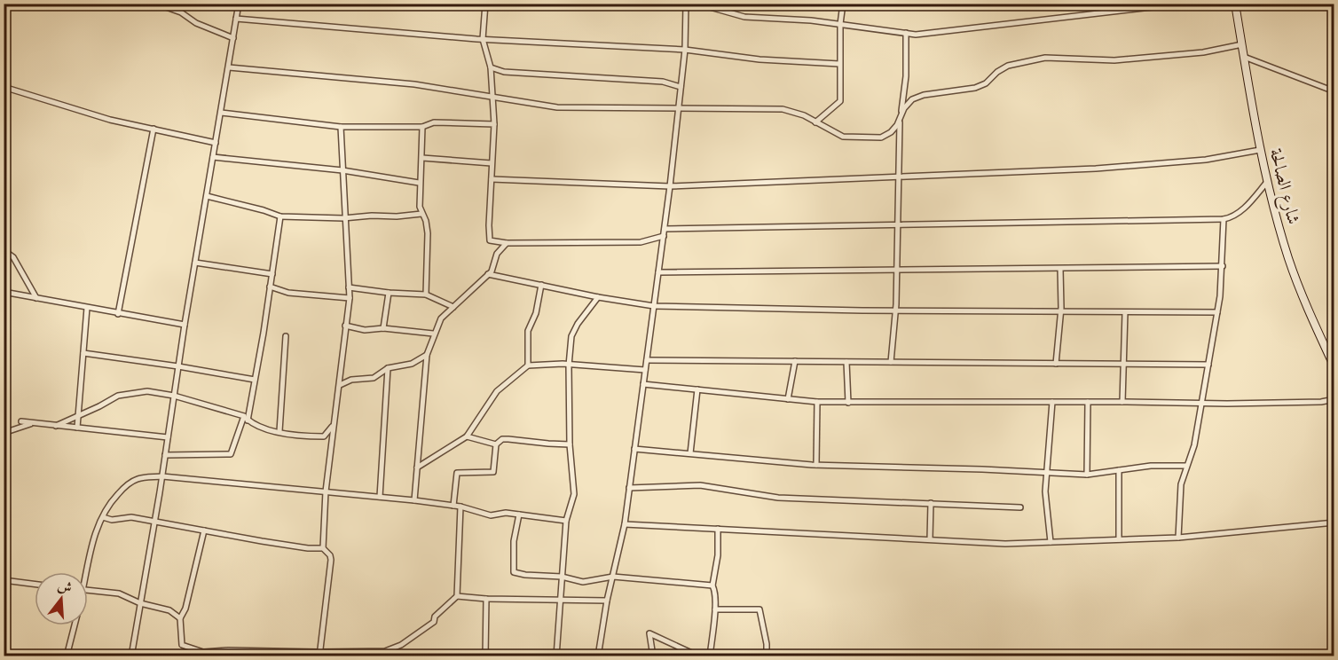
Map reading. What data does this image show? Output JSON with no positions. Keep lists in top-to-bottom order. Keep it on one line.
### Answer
{"streets":{"main road":["شارع الصالحة"]},"north":"top"}
